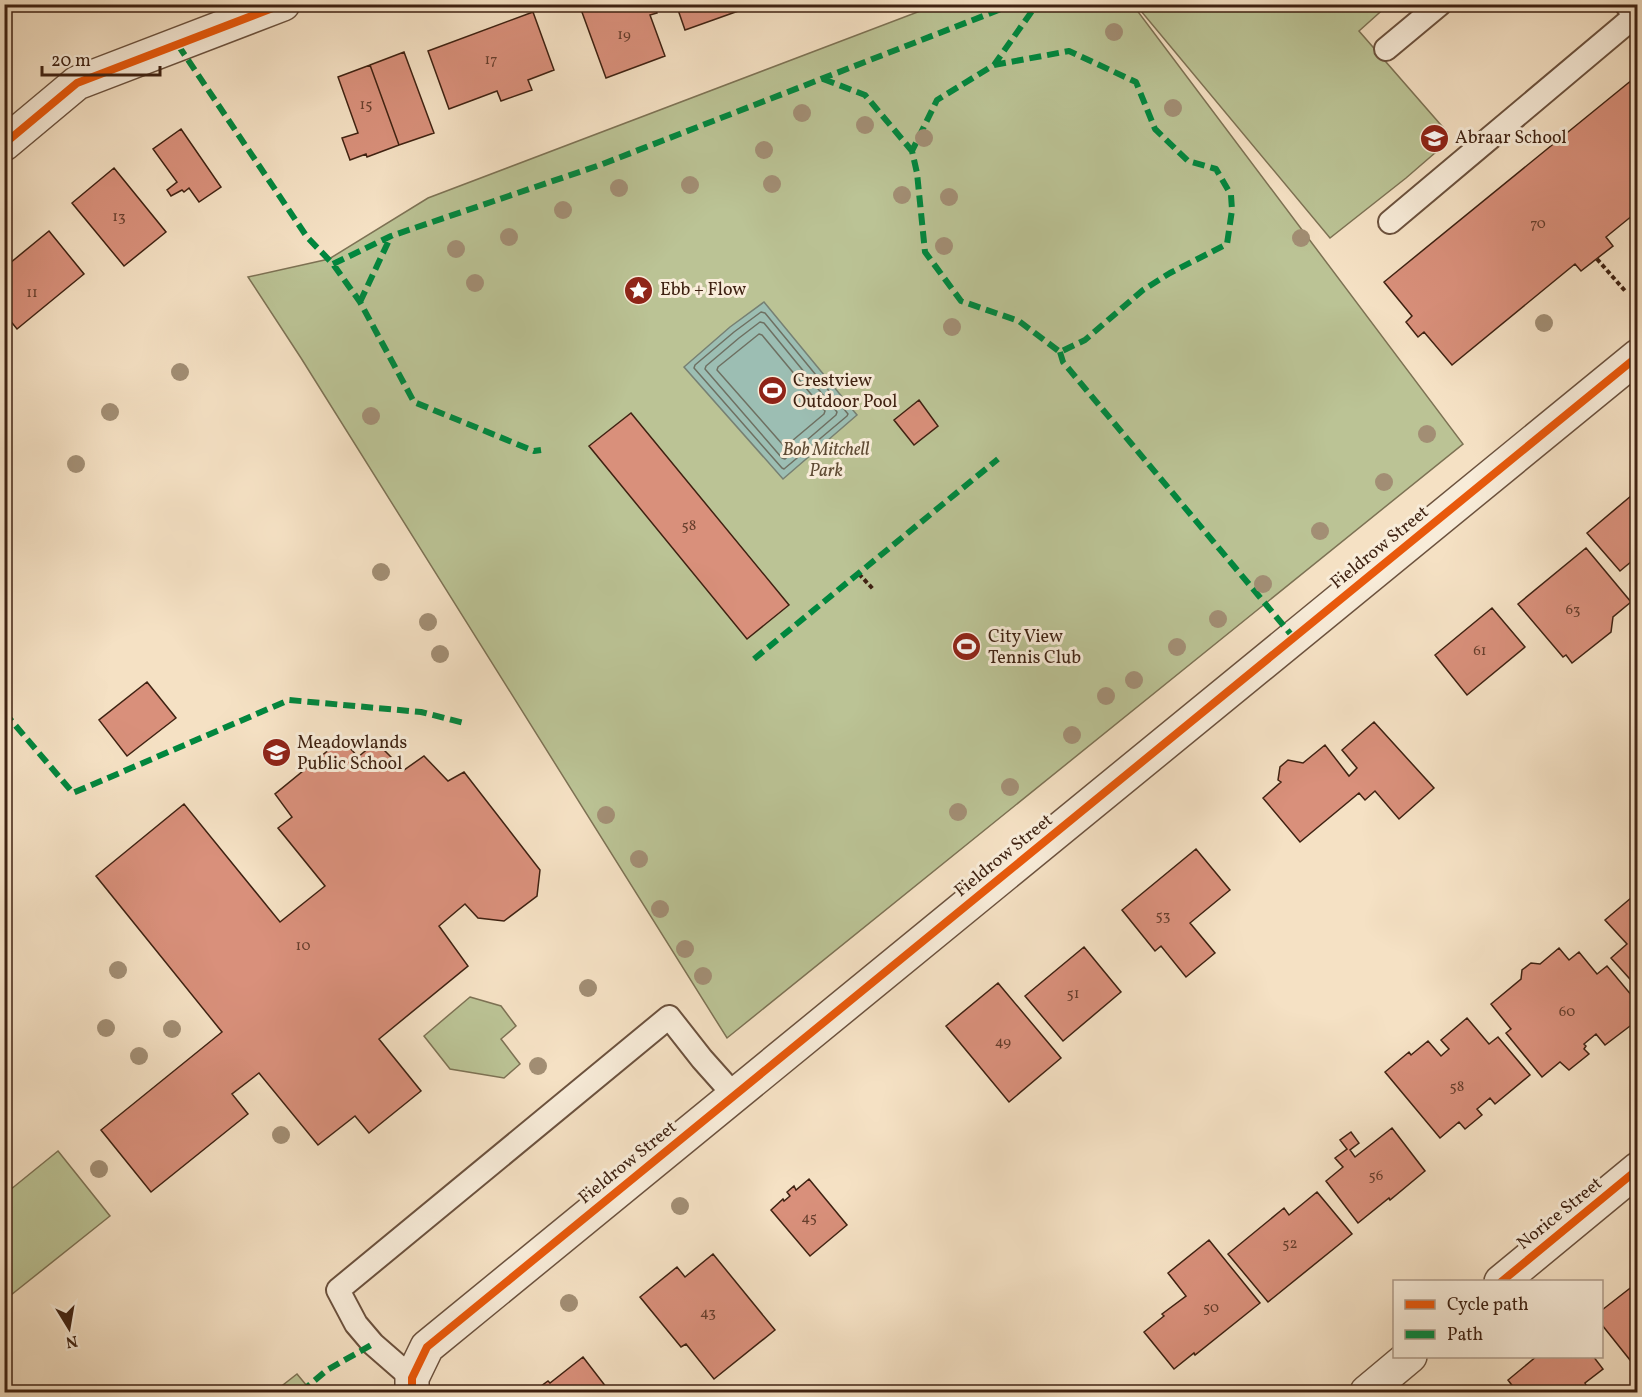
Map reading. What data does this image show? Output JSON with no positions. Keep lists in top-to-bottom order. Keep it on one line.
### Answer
{"streets":{"street":["Fieldrow Street","Norice Street"]},"parks":["Bob Mitchell Park"],"places":{"school or university":["Abraar School","Meadowlands Public School"],"place":["Ebb + Flow"],"sports":["Crestview Outdoor Pool","City View Tennis Club"]},"house_numbers":["19","17","15","13","70","11","58","63","61","53","10","51","60","49","58","56","45","52","50","43"],"legend":["Cycle path","Path"],"scale_bar":"20 m","north":"bottom"}
